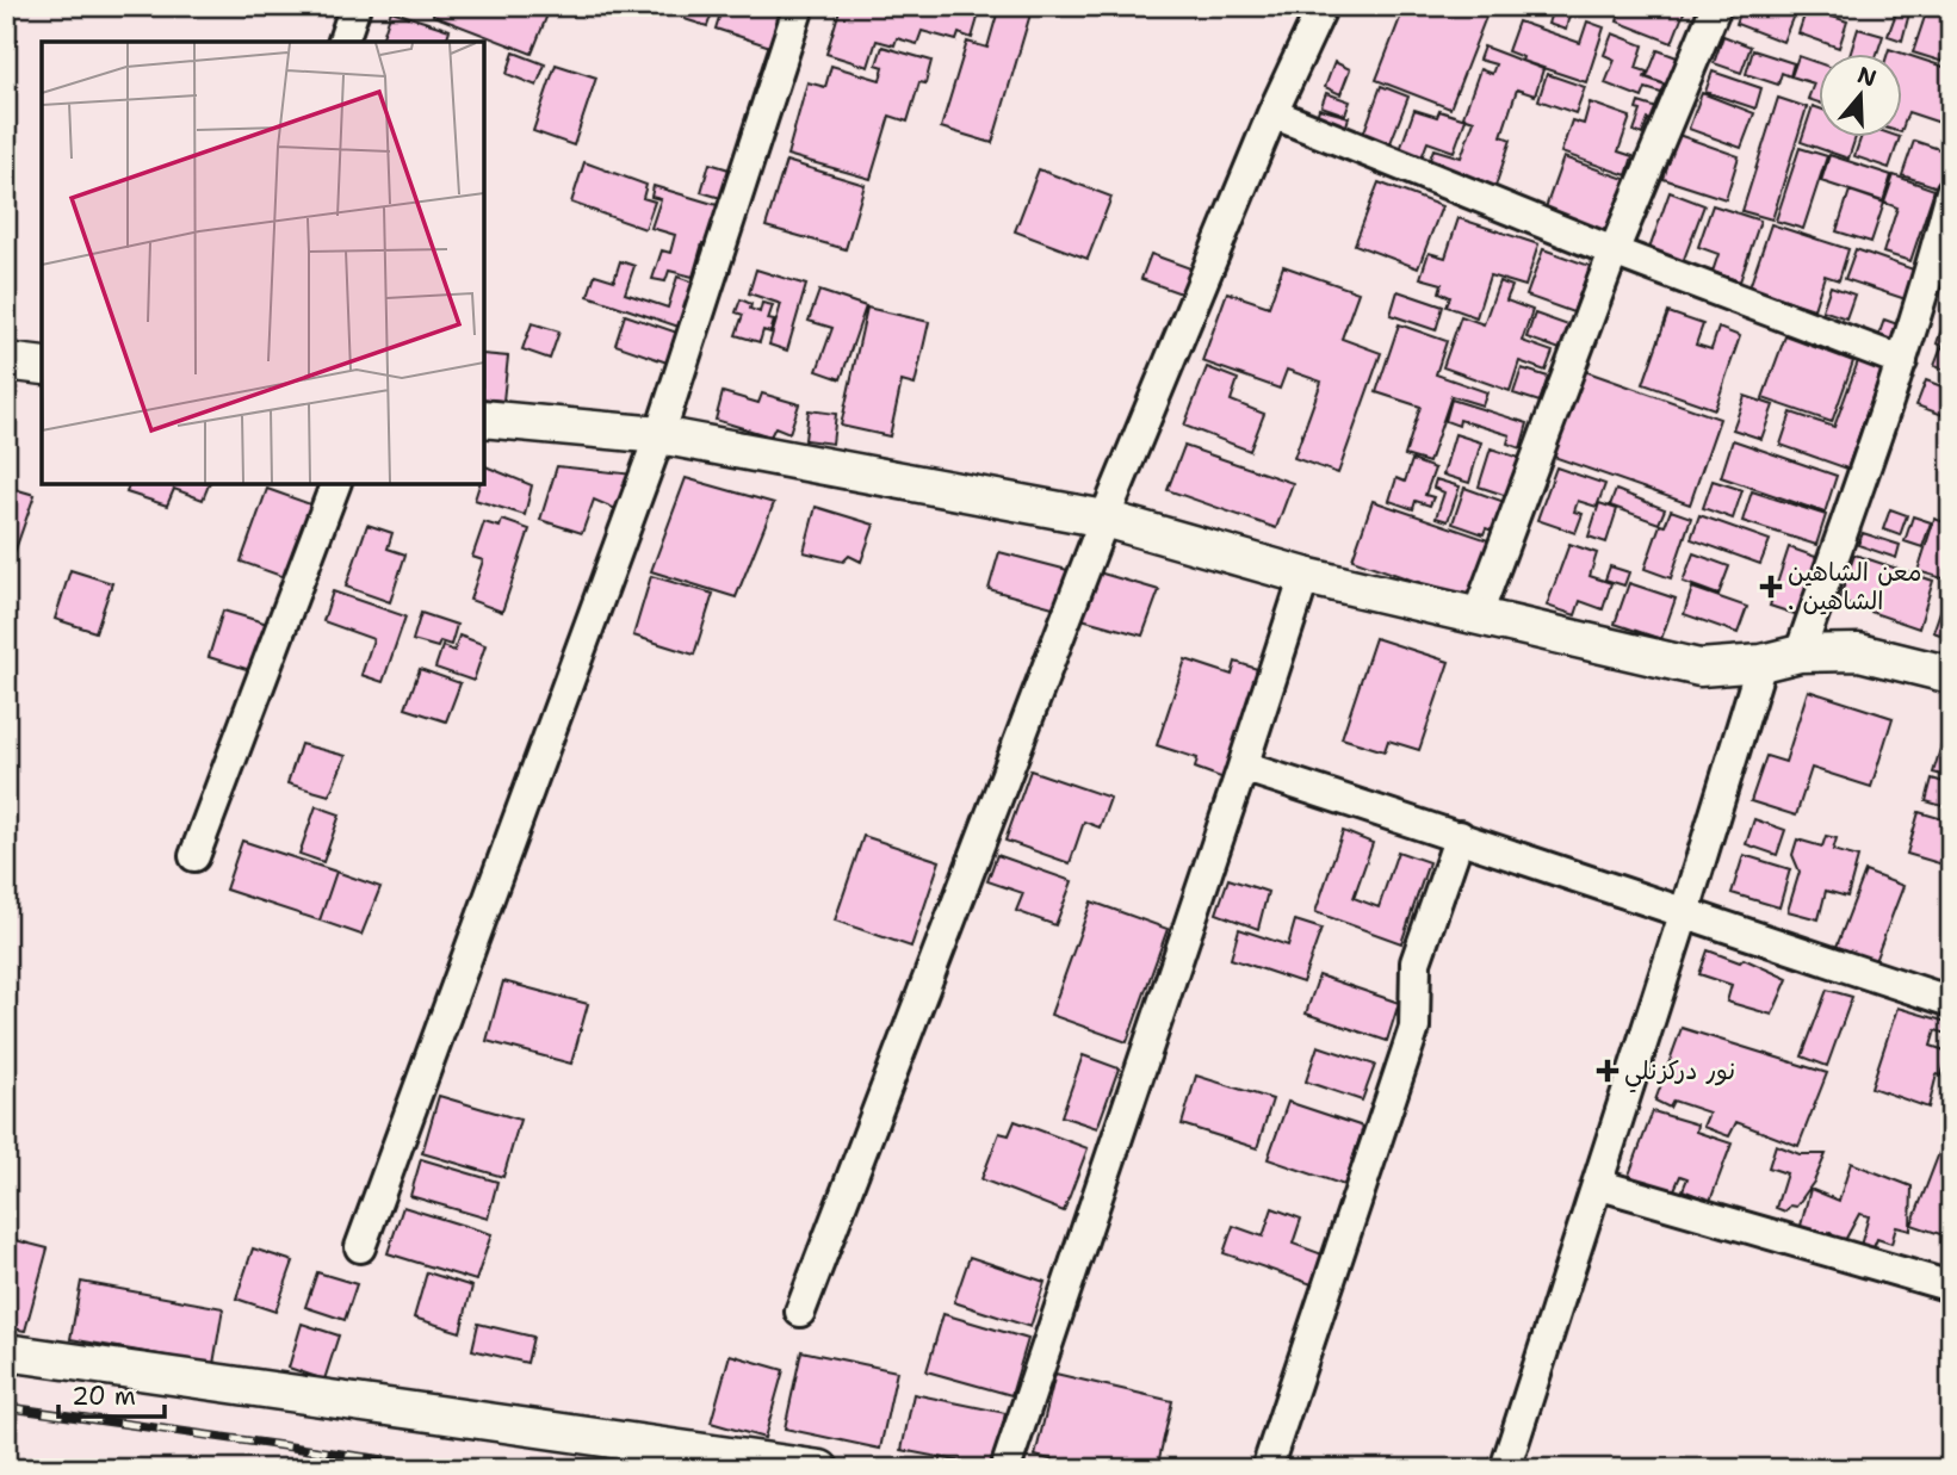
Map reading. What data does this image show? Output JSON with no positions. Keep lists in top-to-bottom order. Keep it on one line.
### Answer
{"places":{"health":["معن الشاهين . الشاهين","نور دركزنلي"]},"scale_bar":"20 m","north":"top"}
